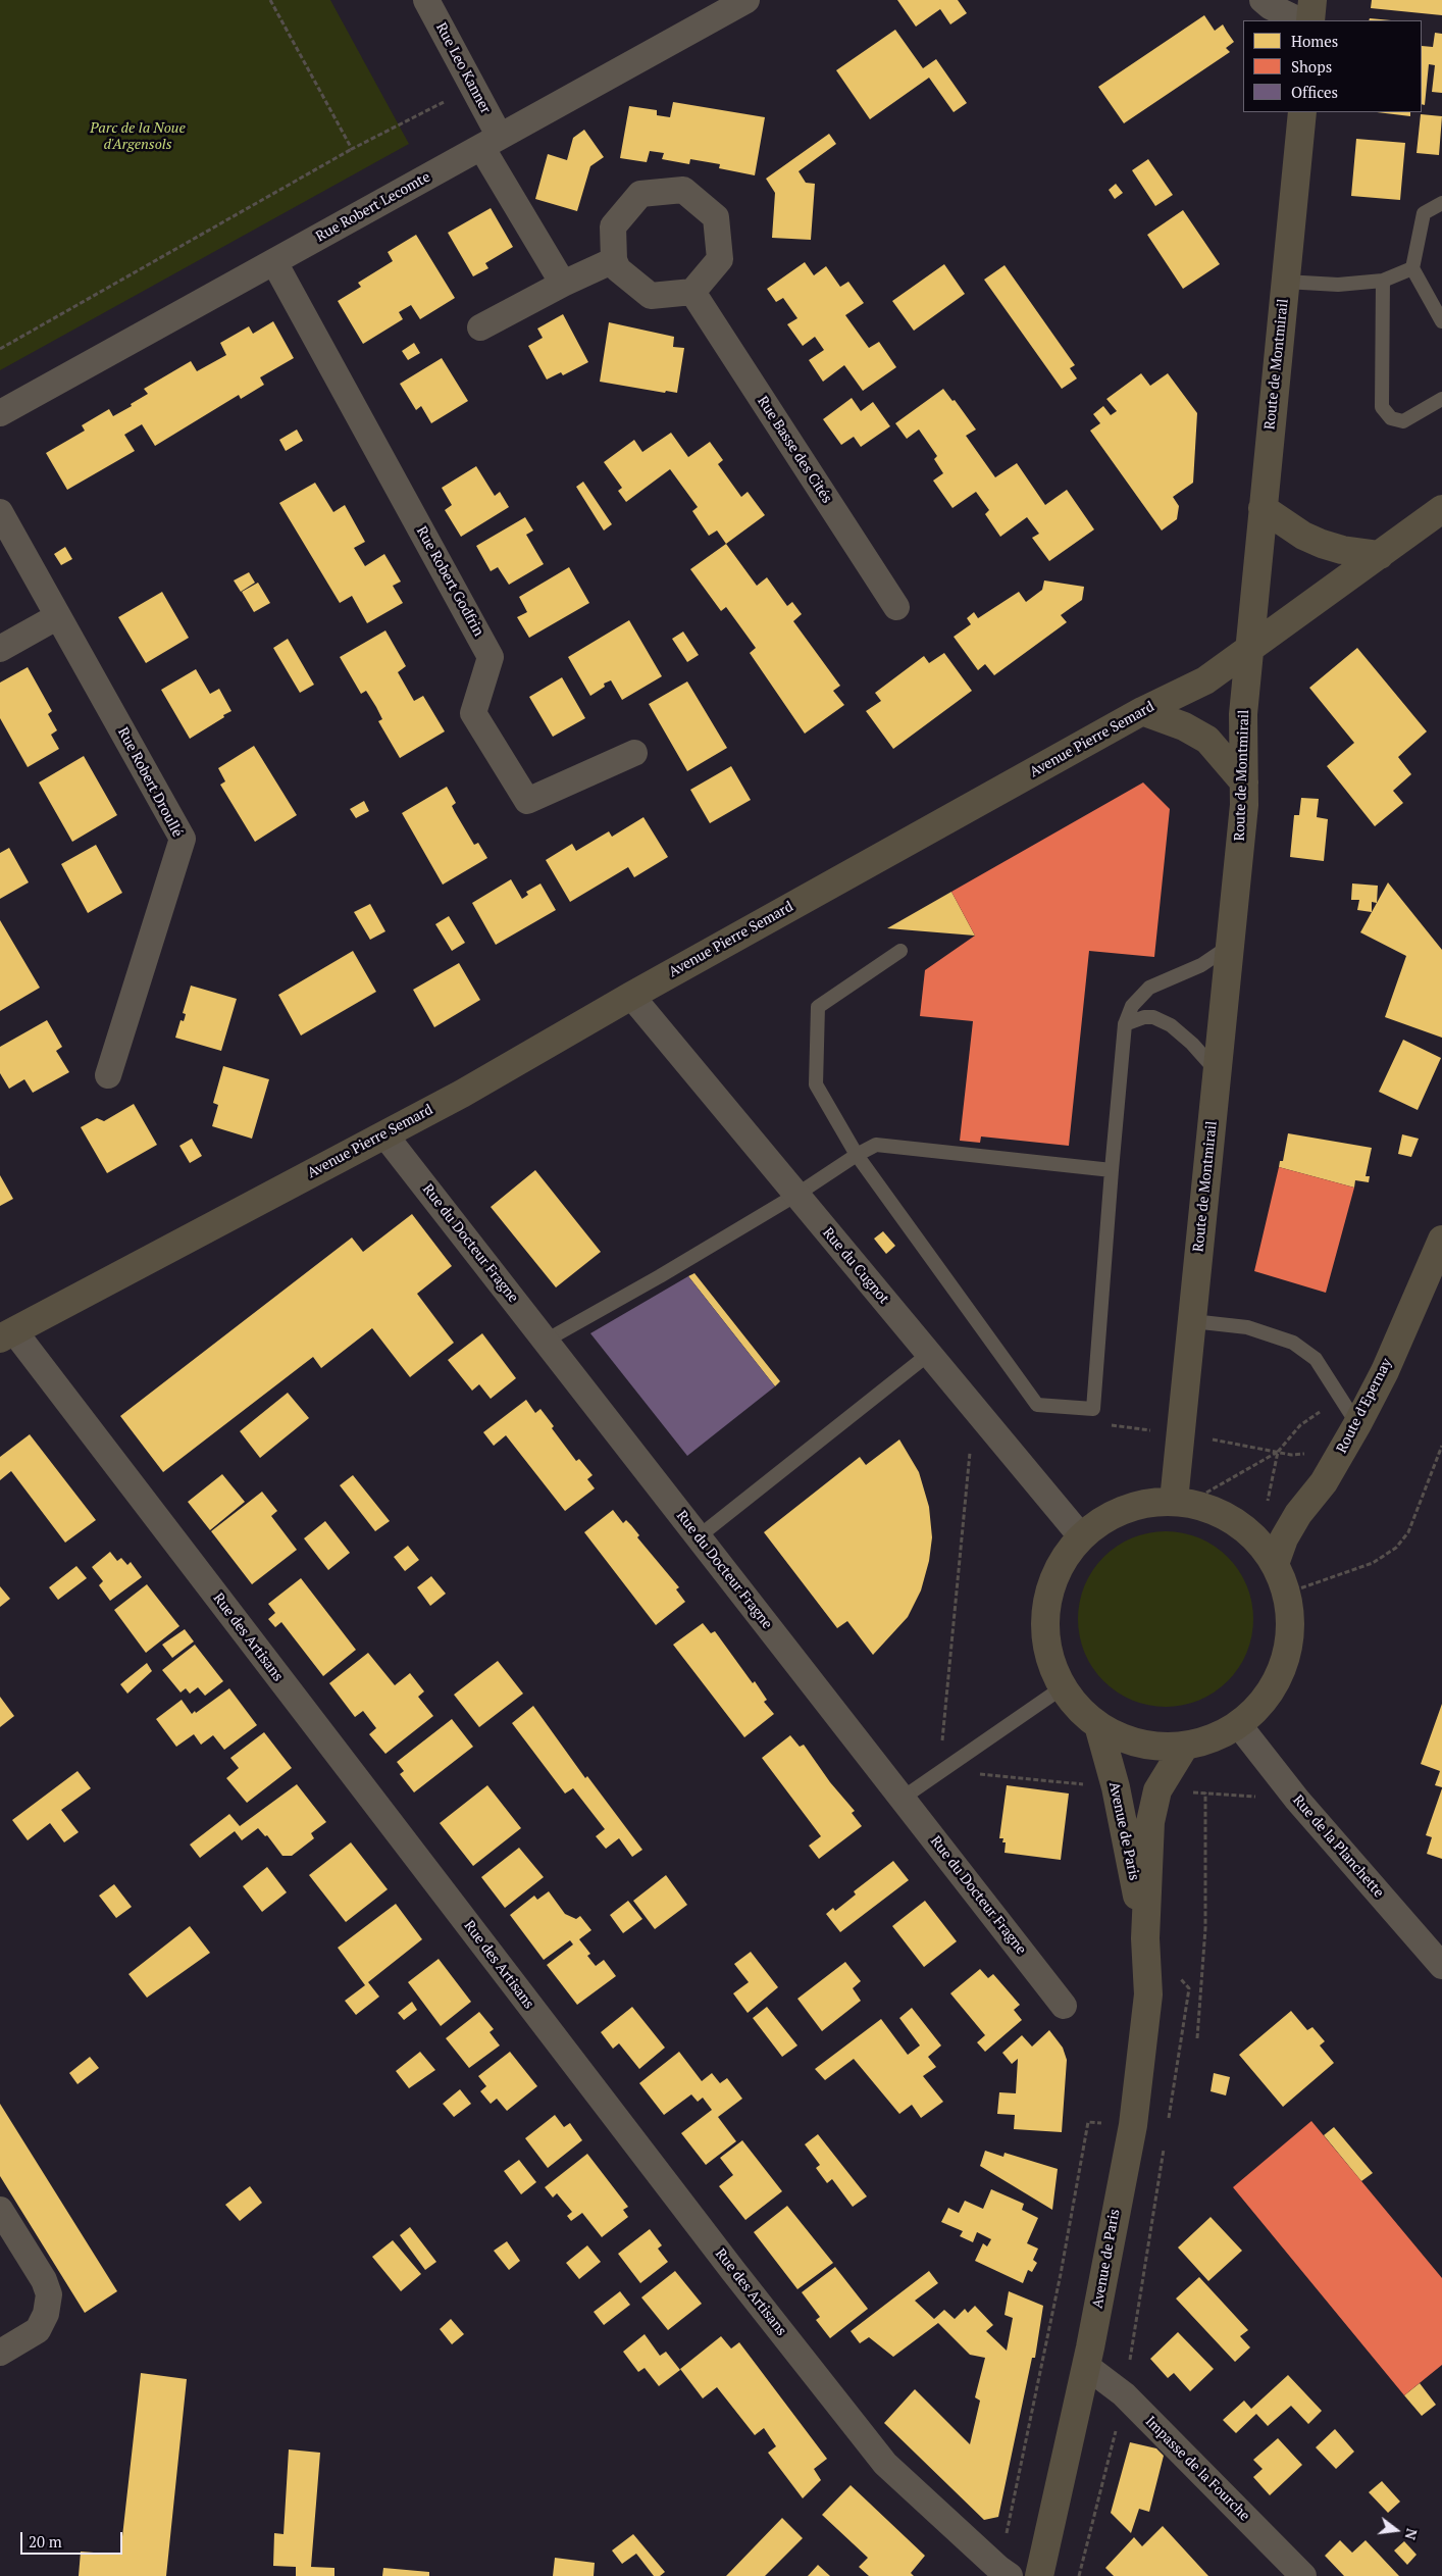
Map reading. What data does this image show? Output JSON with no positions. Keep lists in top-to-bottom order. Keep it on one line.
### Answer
{"streets":{"main road":["Route de Montmirail","Avenue Pierre Semard","Route d'Epernay","Avenue de Paris"],"street":["Rue Leo Kanner","Rue Robert Lecomte","Rue Basse des Cités","Rue Robert Godfrin","Rue Robert Droullé","Rue du Docteur Fragne","Rue du Cugnot","Rue des Artisans","Rue de la Planchette","Impasse de la Fourche"]},"crossings":[["Rue Leo Kanner","Rue Robert Lecomte"],["Rue Robert Lecomte","Rue Robert Godfrin"],["Route de Montmirail","Avenue Pierre Semard"],["Avenue Pierre Semard","Rue du Docteur Fragne"],["Avenue Pierre Semard","Rue du Cugnot"],["Avenue Pierre Semard","Rue des Artisans"],["Avenue de Paris","Impasse de la Fourche"]],"parks":["Parc de la Noue d'Argensols"],"legend":["Homes","Shops","Offices"],"scale_bar":"20 m","north":"right"}
